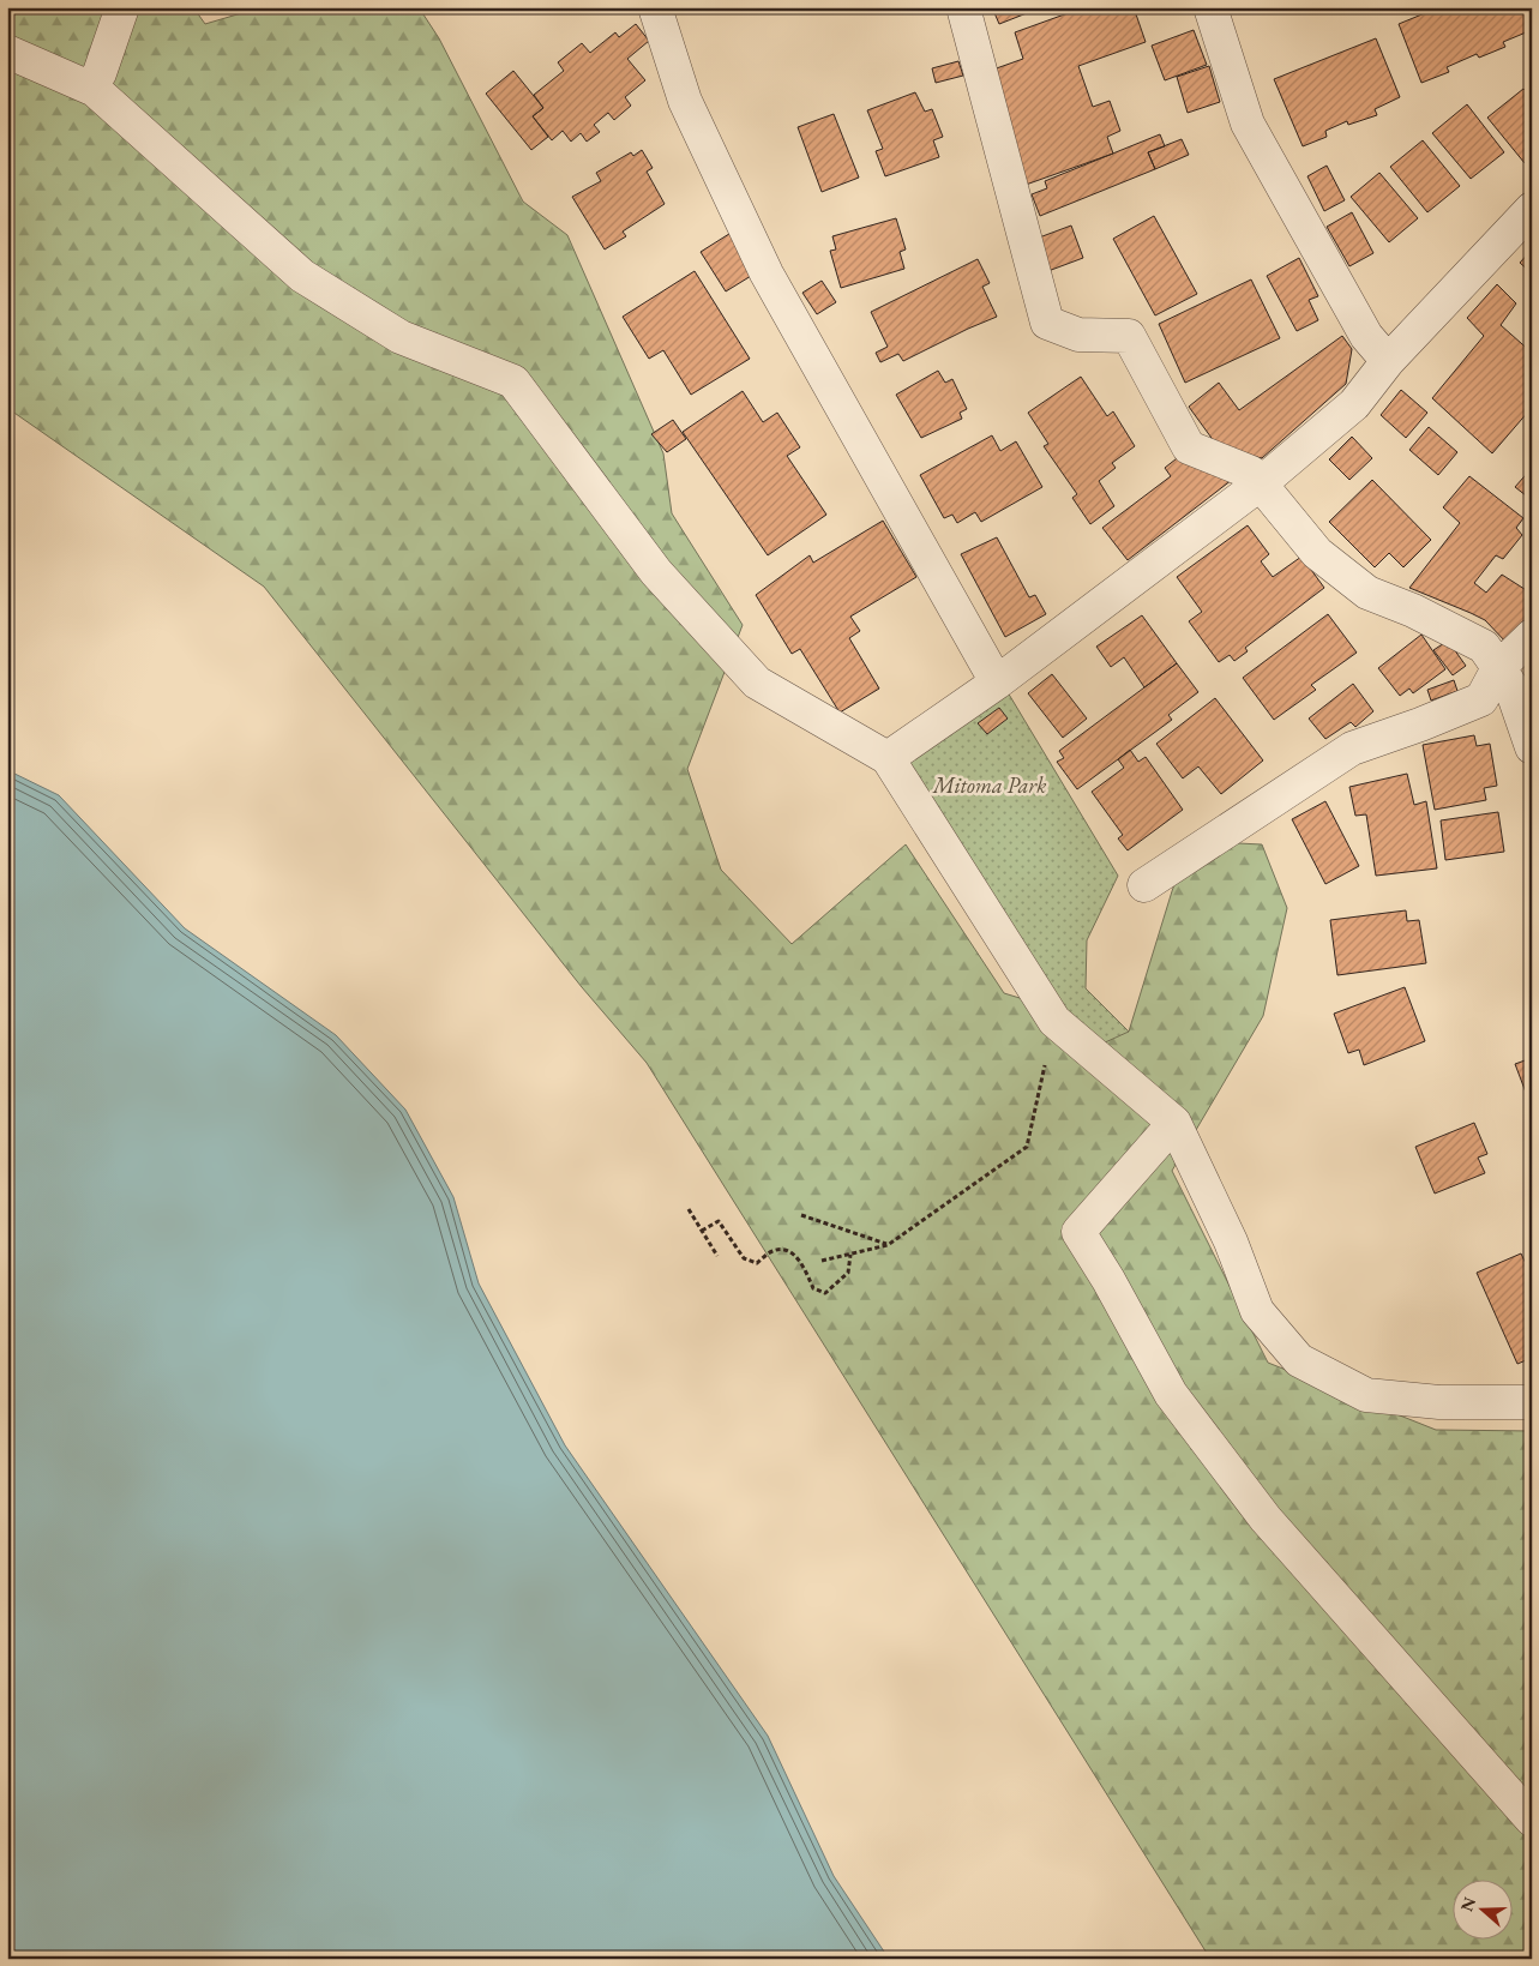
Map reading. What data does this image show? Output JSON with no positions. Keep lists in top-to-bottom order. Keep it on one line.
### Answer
{"parks":["Mitoma Park"],"north":"left"}
